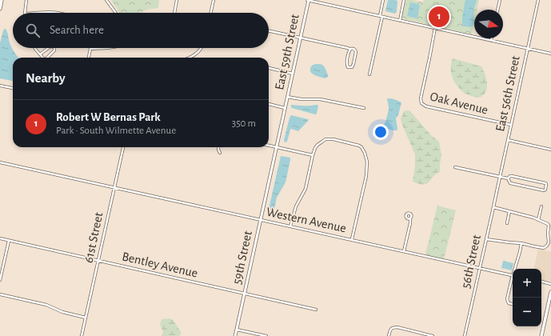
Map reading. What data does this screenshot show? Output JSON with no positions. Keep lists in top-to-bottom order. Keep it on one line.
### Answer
{"streets":{"street":["East 59th Street","East 56th Street","Oak Avenue","Western Avenue","61st Street","59th Street","56th Street","Bentley Avenue"]},"crossings":[["East 59th Street","59th Street"],["East 56th Street","Oak Avenue"],["East 56th Street","56th Street"],["Western Avenue","61st Street"],["Western Avenue","59th Street"],["Western Avenue","56th Street"],["61st Street","Bentley Avenue"],["59th Street","Bentley Avenue"]],"north":"right","page":{"pins":"1","search":"Search here","heading":"Nearby","list":[{"mark":"1","name":"Robert W Bernas Park","note":"Park · South Wilmette Avenue","value":"350 m"}],"map_buttons":["+","−"]}}
